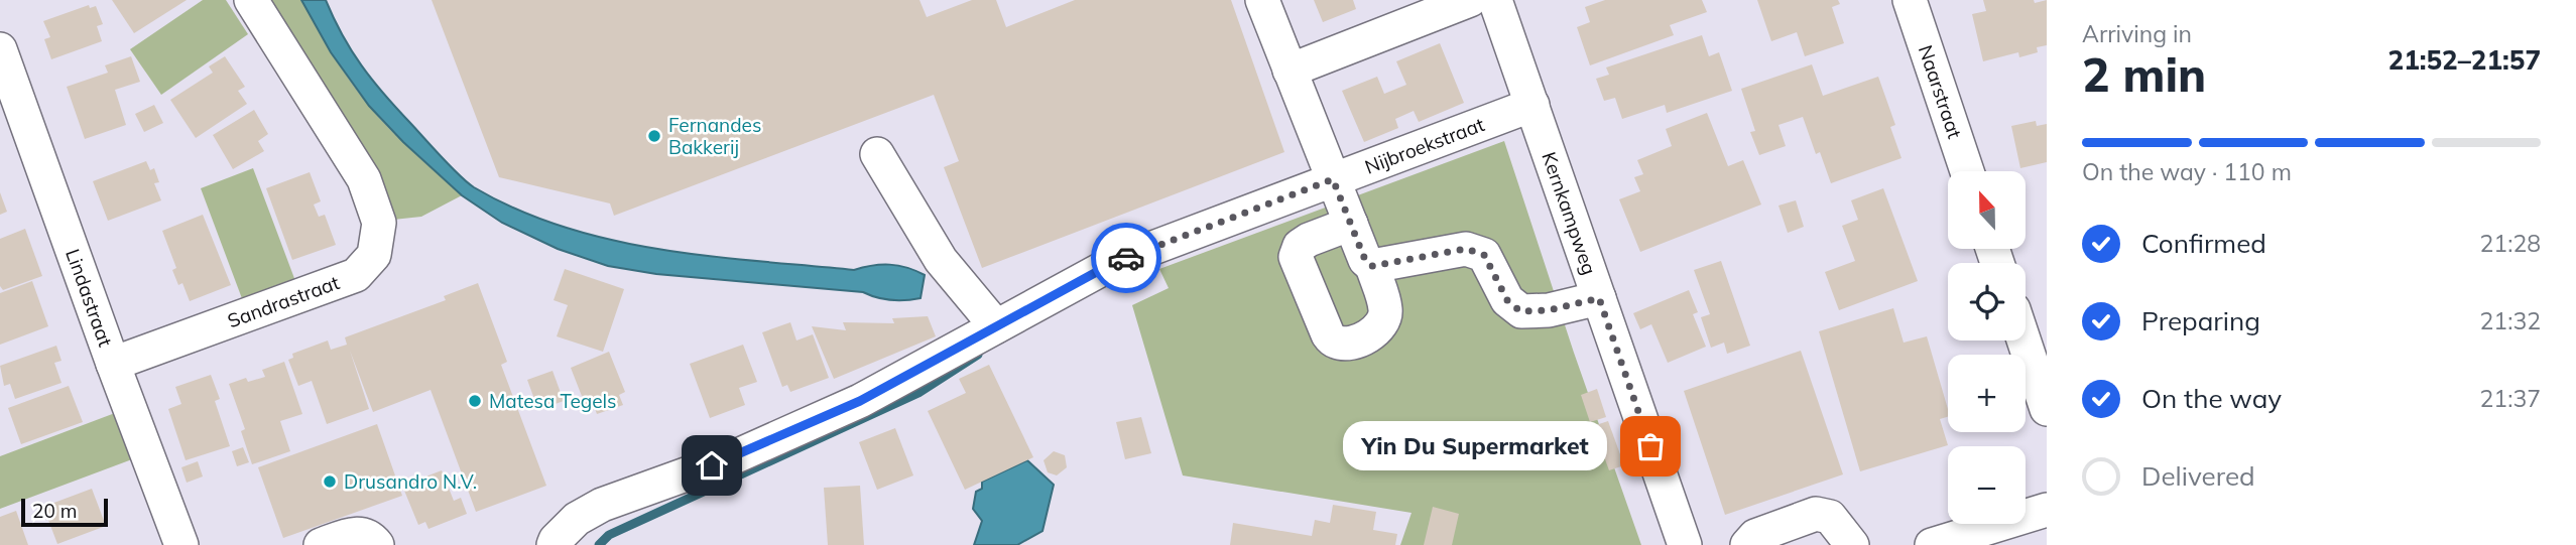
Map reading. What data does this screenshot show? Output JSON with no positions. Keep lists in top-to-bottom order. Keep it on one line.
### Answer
{"streets":{"street":["Naarstraat","Nijbroekstraat","Kernkampweg","Lindastraat","Sandrastraat"]},"crossings":[["Nijbroekstraat","Kernkampweg"],["Lindastraat","Sandrastraat"]],"places":["Fernandes Bakkerij","Matesa Tegels","Yin Du Supermarket","Drusandro N.V."],"scale_bar":"20 m","north":"top","page":{"heading":["2 min","Arriving in","21:52–21:57"],"bar":"On the way · 110 m","map_buttons":["+","−"],"list":[["Confirmed","21:28"],["Preparing","21:32"],["On the way","21:37"],"Delivered"],"bubble":"Yin Du Supermarket","scale":"20 m"}}
